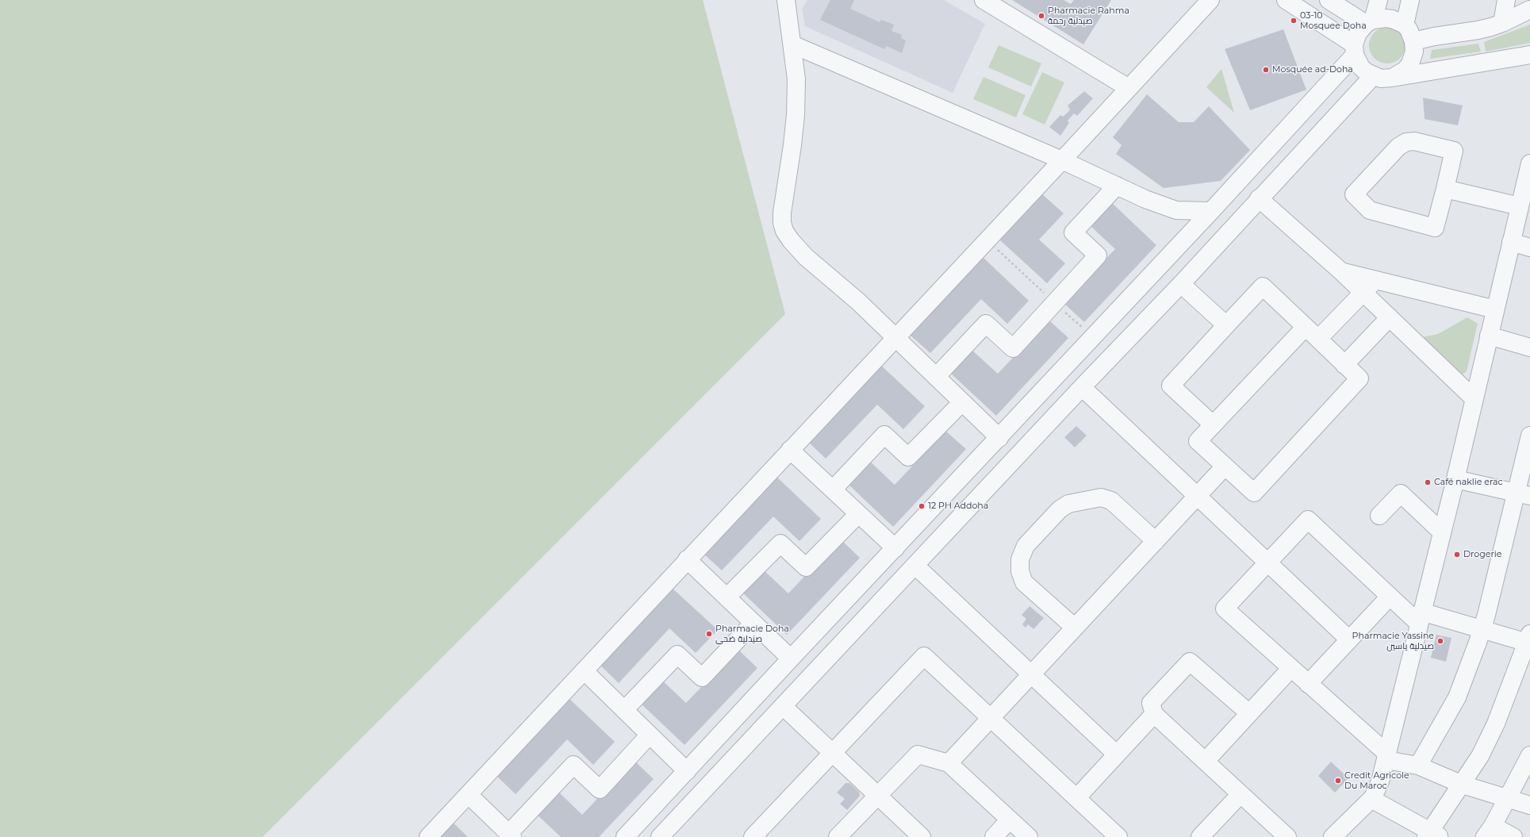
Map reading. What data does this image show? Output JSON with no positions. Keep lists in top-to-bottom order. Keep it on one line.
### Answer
{"places":["Pharmacie Rahma صيدلية رحمة","03-10 Mosquee Doha","Mosquée ad-Doha","Café naklie erac","12 PH Addoha","Drogerie","Pharmacie Doha صيدلية ضحى","Pharmacie Yassine صيدلية ياسين","Credit Agricole Du Maroc"]}
